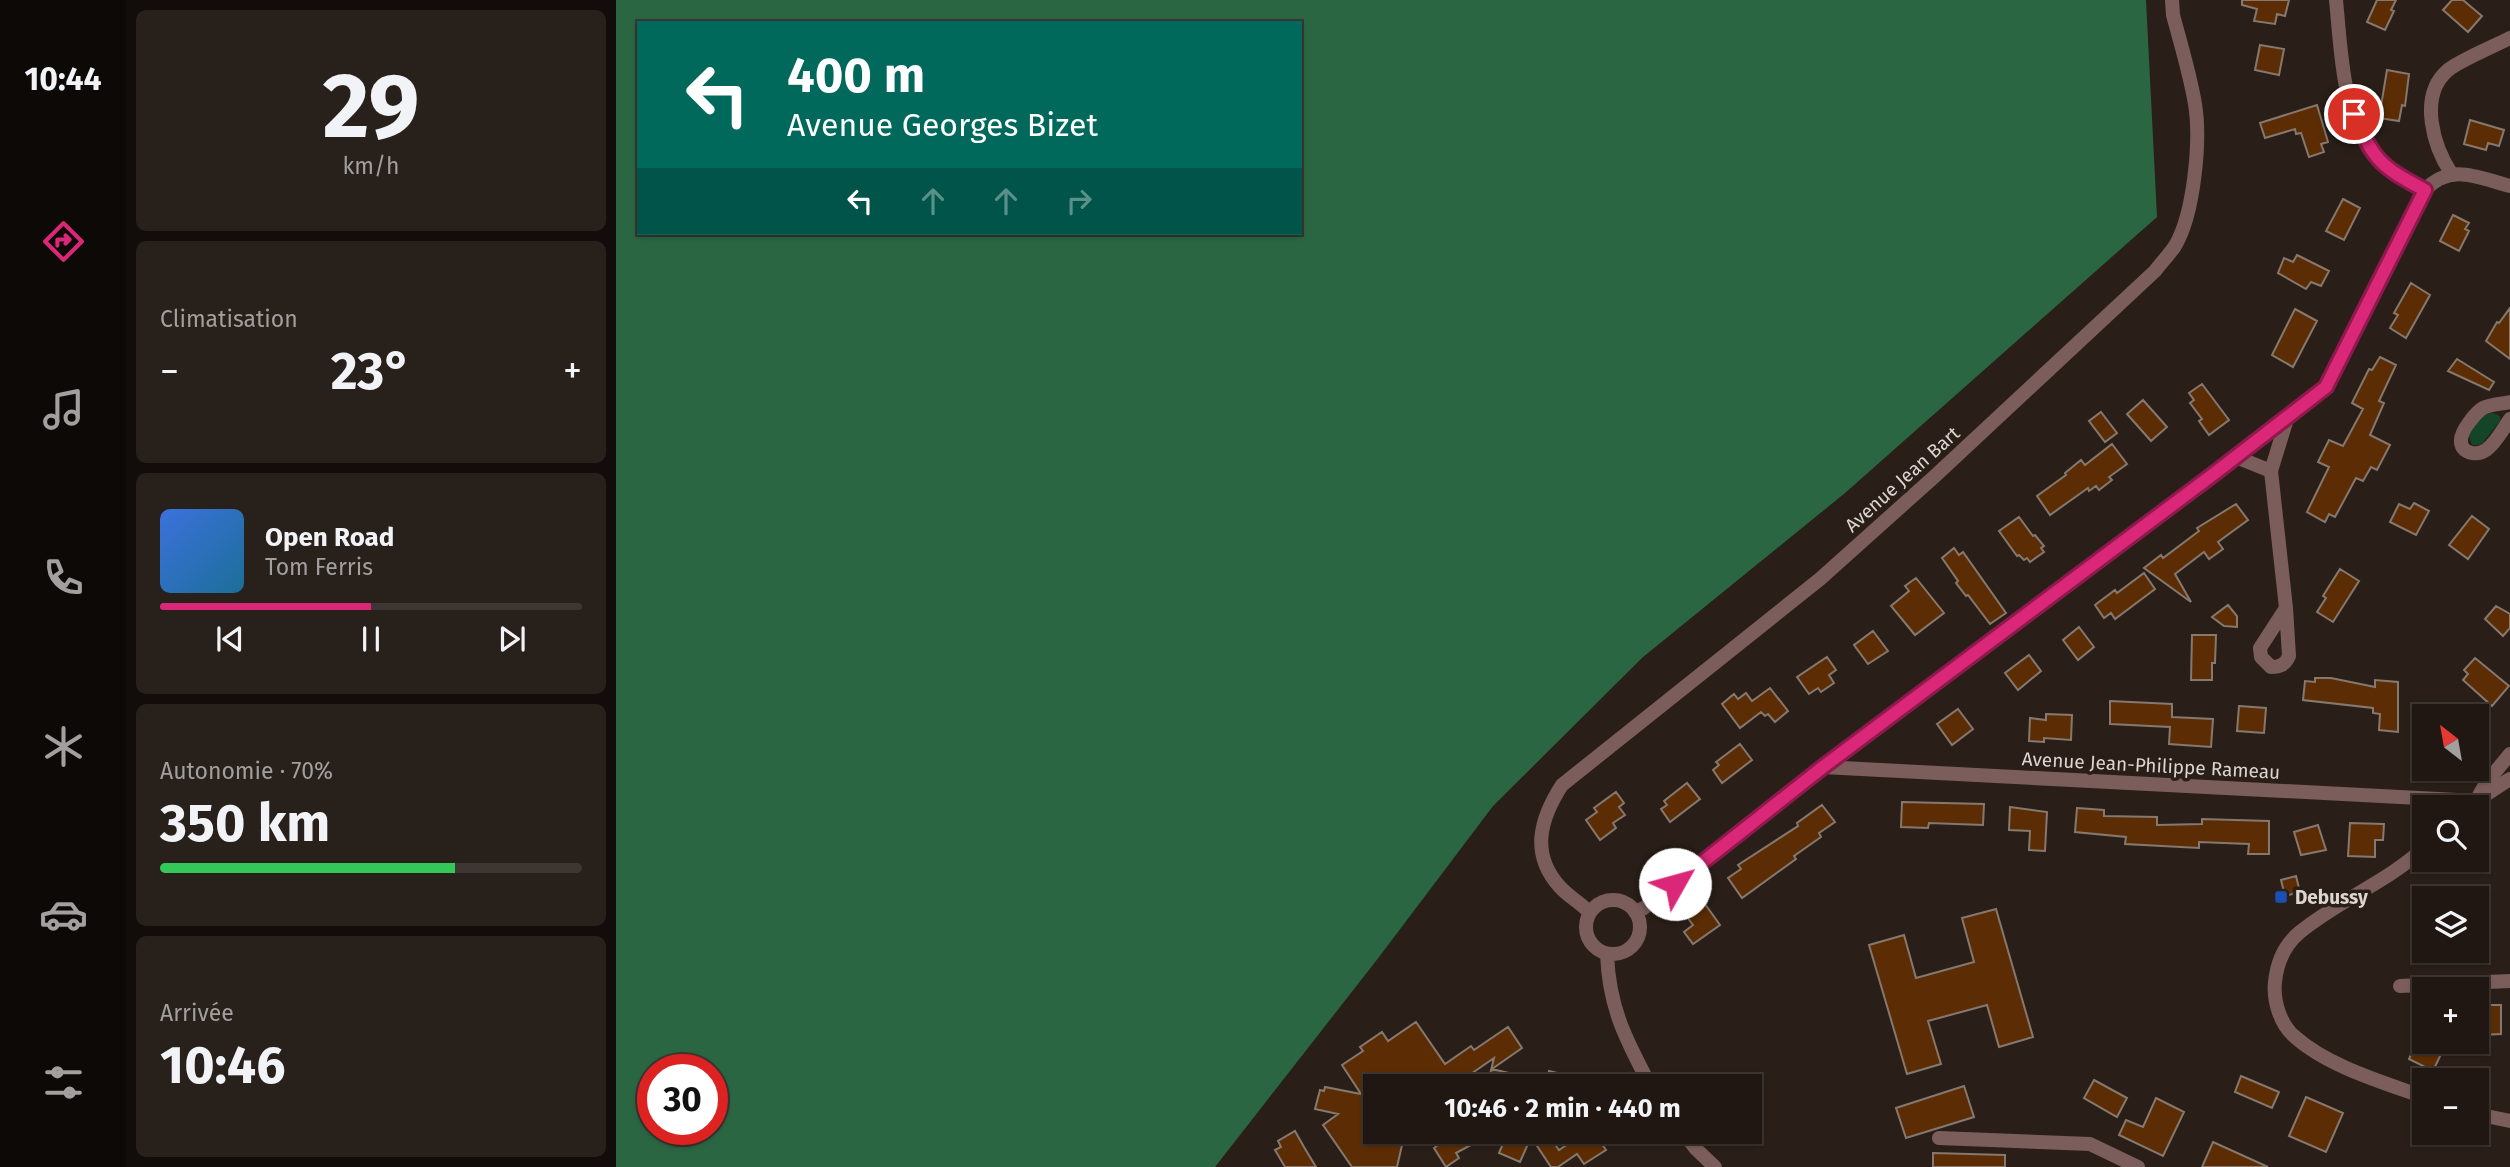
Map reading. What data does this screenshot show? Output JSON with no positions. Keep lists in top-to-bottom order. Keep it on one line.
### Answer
{"streets":{"street":["Avenue Jean Bart","Avenue Jean-Philippe Rameau"]},"places":{"transit":["Debussy"]},"north":"top left","page":{"tabs":"10:44","tile":[["29","km/h"],"Climatisation",["Autonomie · 70%","350 km"],["Arrivée","10:46"]],"turn":["400 m","Avenue Georges Bizet"],"heat":["−","23°","+"],"song":["Open Road","Tom Ferris"],"map_buttons":["+","−"],"limit":"30","trip":"10:46 · 2 min · 440 m"}}
